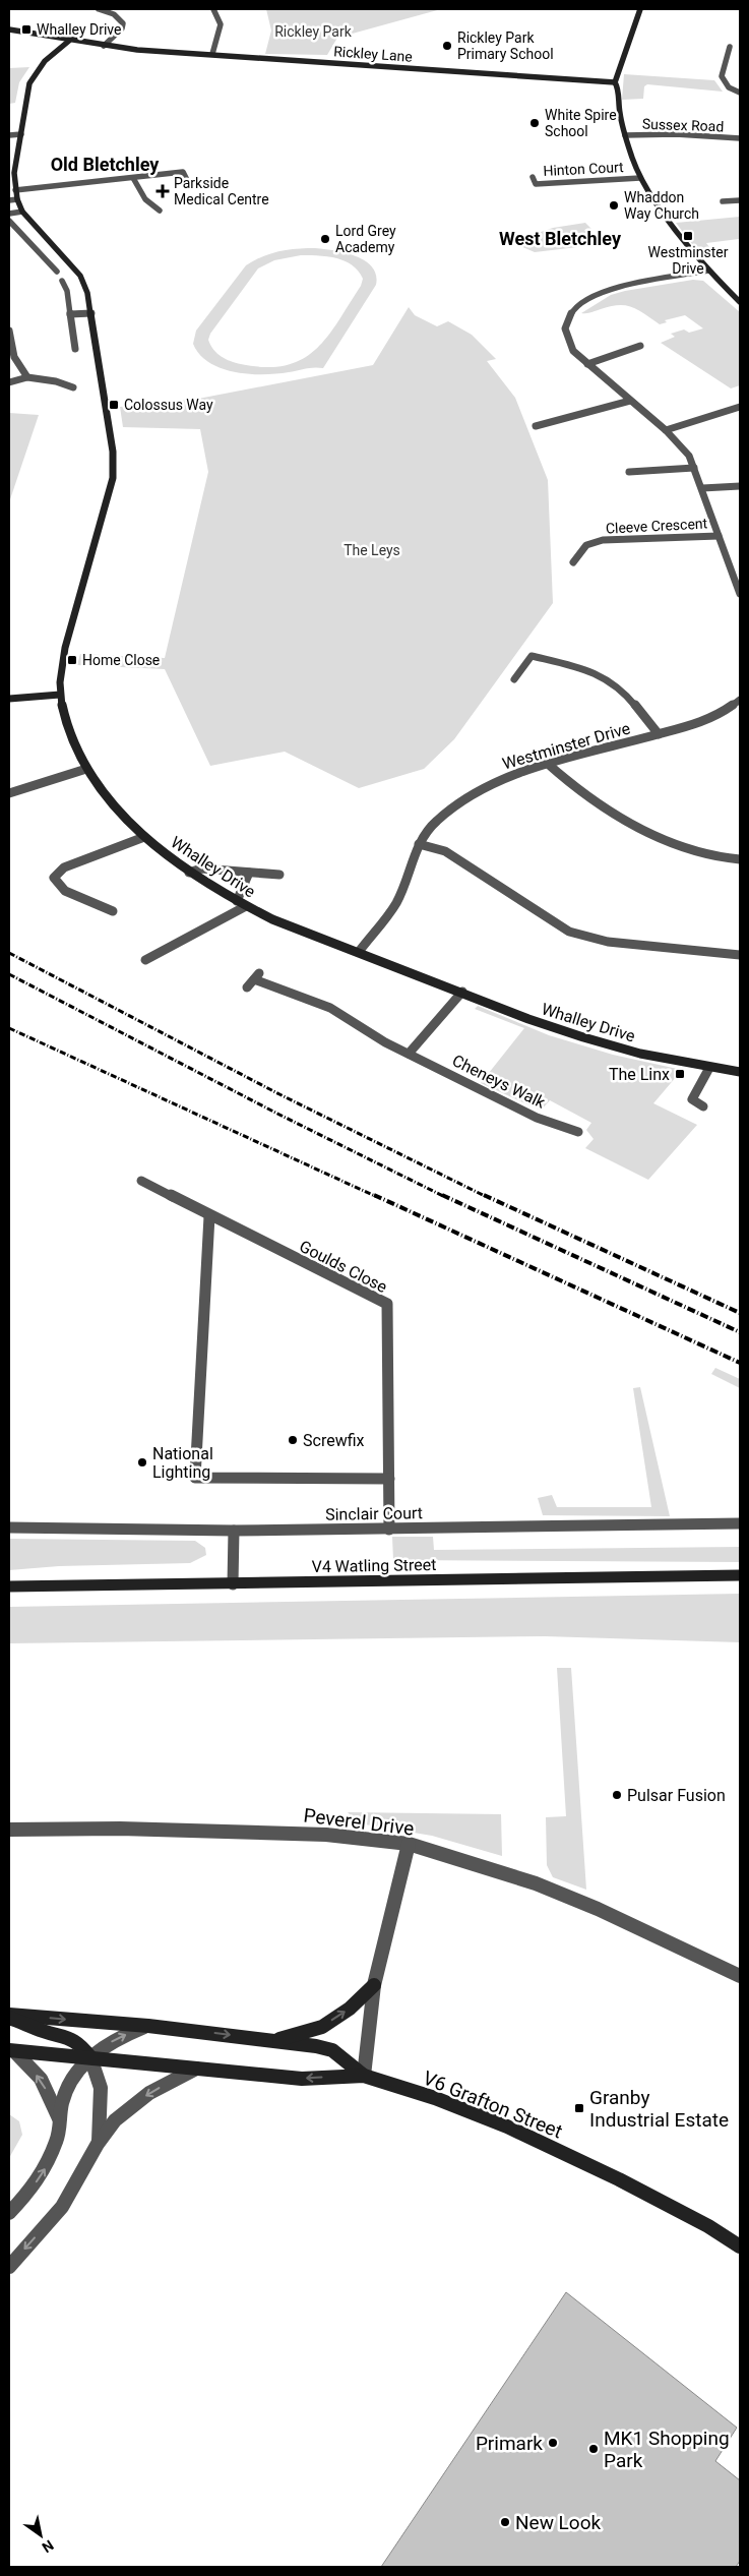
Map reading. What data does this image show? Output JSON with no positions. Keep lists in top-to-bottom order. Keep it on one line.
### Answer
{"streets":{"street":["Rickley Lane","Sussex Road","Hinton Court","Cleeve Crescent","Westminster Drive","Whalley Drive","Cheneys Walk","Goulds Close","Sinclair Court","V4 Watling Street","Peverel Drive","V6 Grafton Street"]},"crossings":[["Rickley Lane","Whalley Drive"],["Westminster Drive","Whalley Drive"],["Goulds Close","Sinclair Court"]],"districts":["Old Bletchley","West Bletchley"],"parks":["Rickley Park","The Leys"],"places":{"transit":["Whalley Drive","Westminster Drive","Colossus Way","Home Close","The Linx","Granby Industrial Estate"],"other":["Rickley Park Primary School","White Spire School","Whaddon Way Church","Lord Grey Academy","Screwfix","National Lighting","Pulsar Fusion","Primark","MK1 Shopping Park","New Look"],"health":["Parkside Medical Centre"]},"north":"bottom right"}
